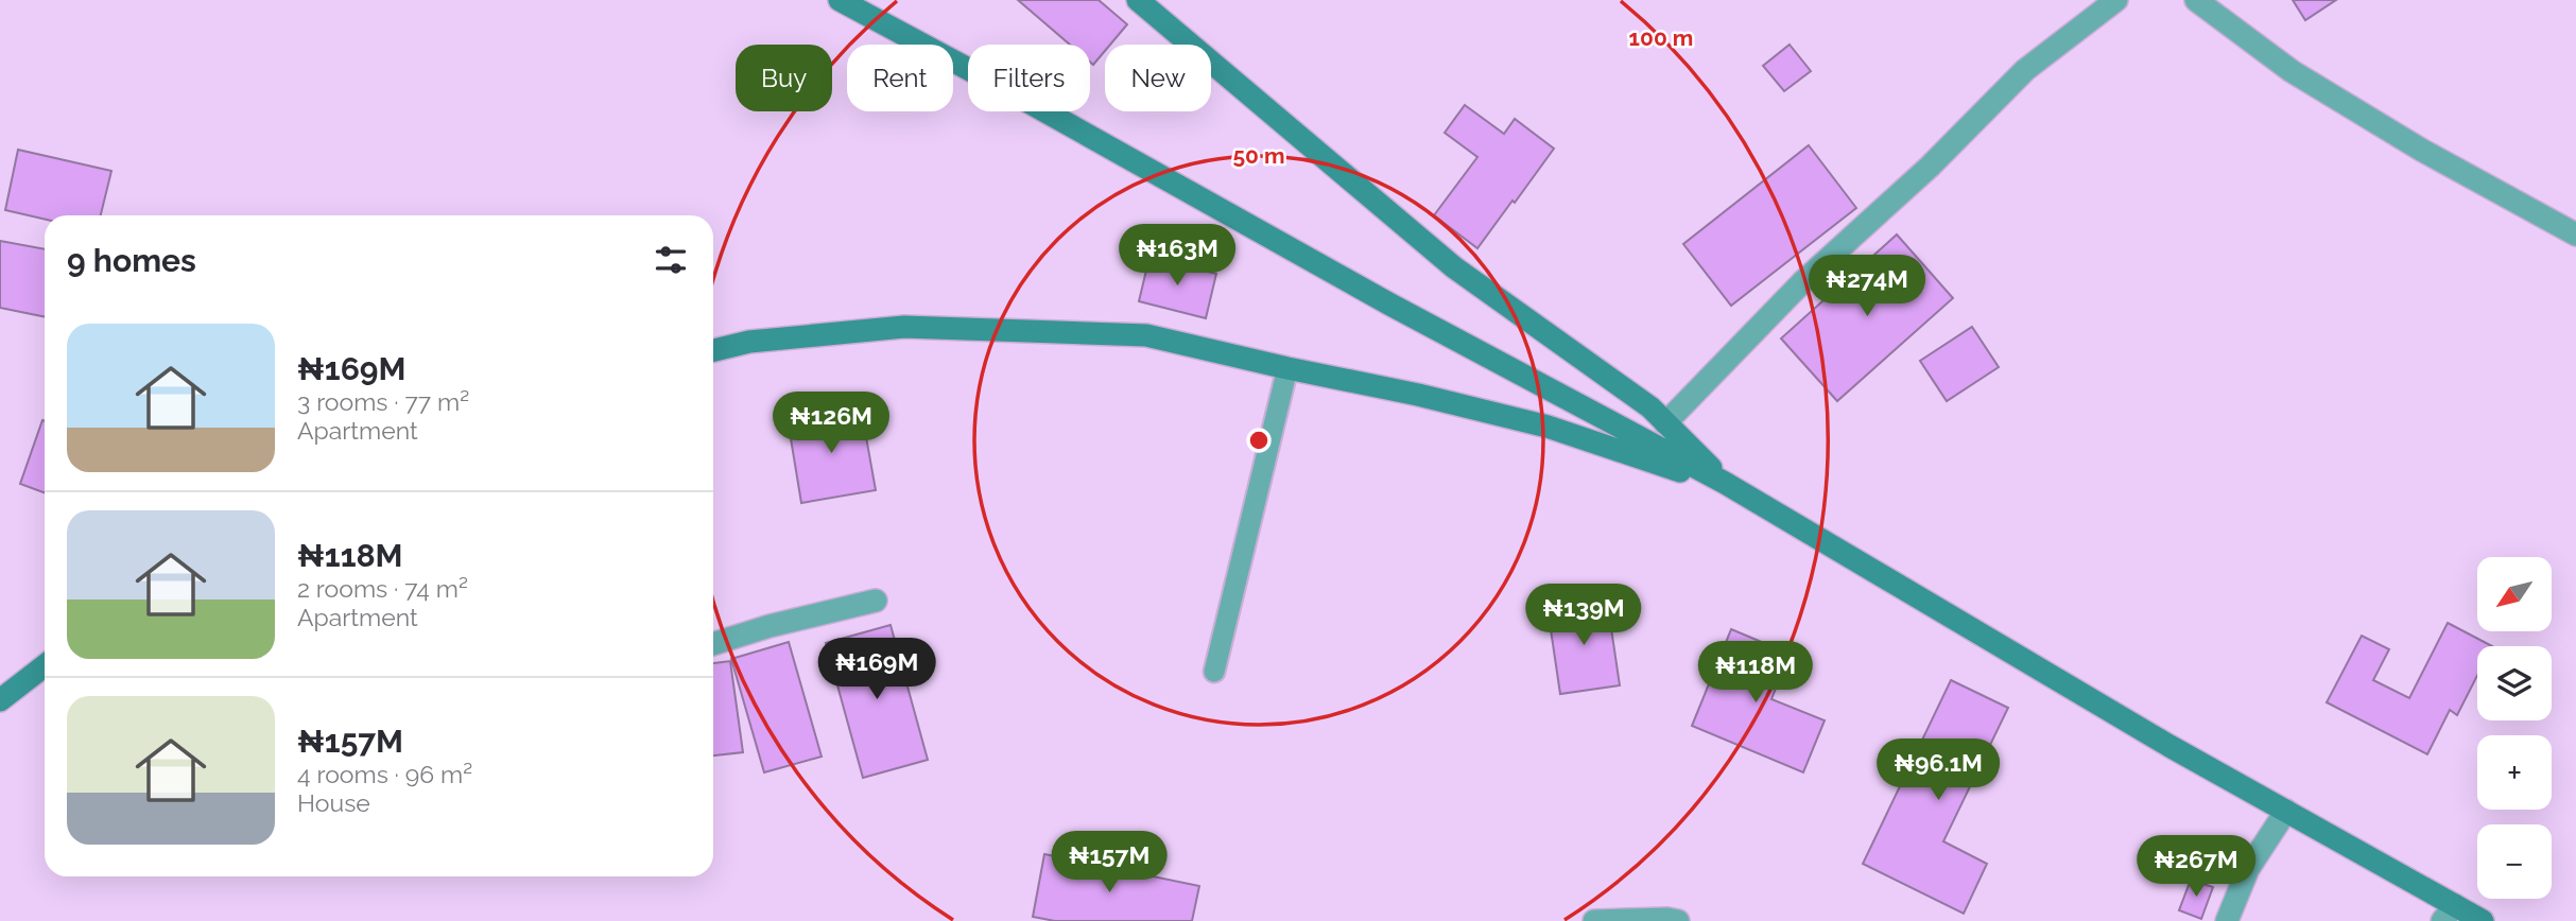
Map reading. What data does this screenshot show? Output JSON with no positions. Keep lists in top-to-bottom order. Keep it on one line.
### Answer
{"north":"bottom left","page":{"chip":["Buy","Rent","Filters","New"],"heading":"9 homes","price":["₦163M","₦274M","₦126M","₦139M","₦169M","₦118M","₦96.1M","₦157M","₦267M"],"list":[{"name":"₦169M","note":"3 rooms · 77 m² · Apartment"},{"name":"₦118M","note":"2 rooms · 74 m² · Apartment"},{"name":"₦157M","note":"4 rooms · 96 m² · House"}],"map_buttons":["+","−"]},"rings":["100 m","50 m"]}
